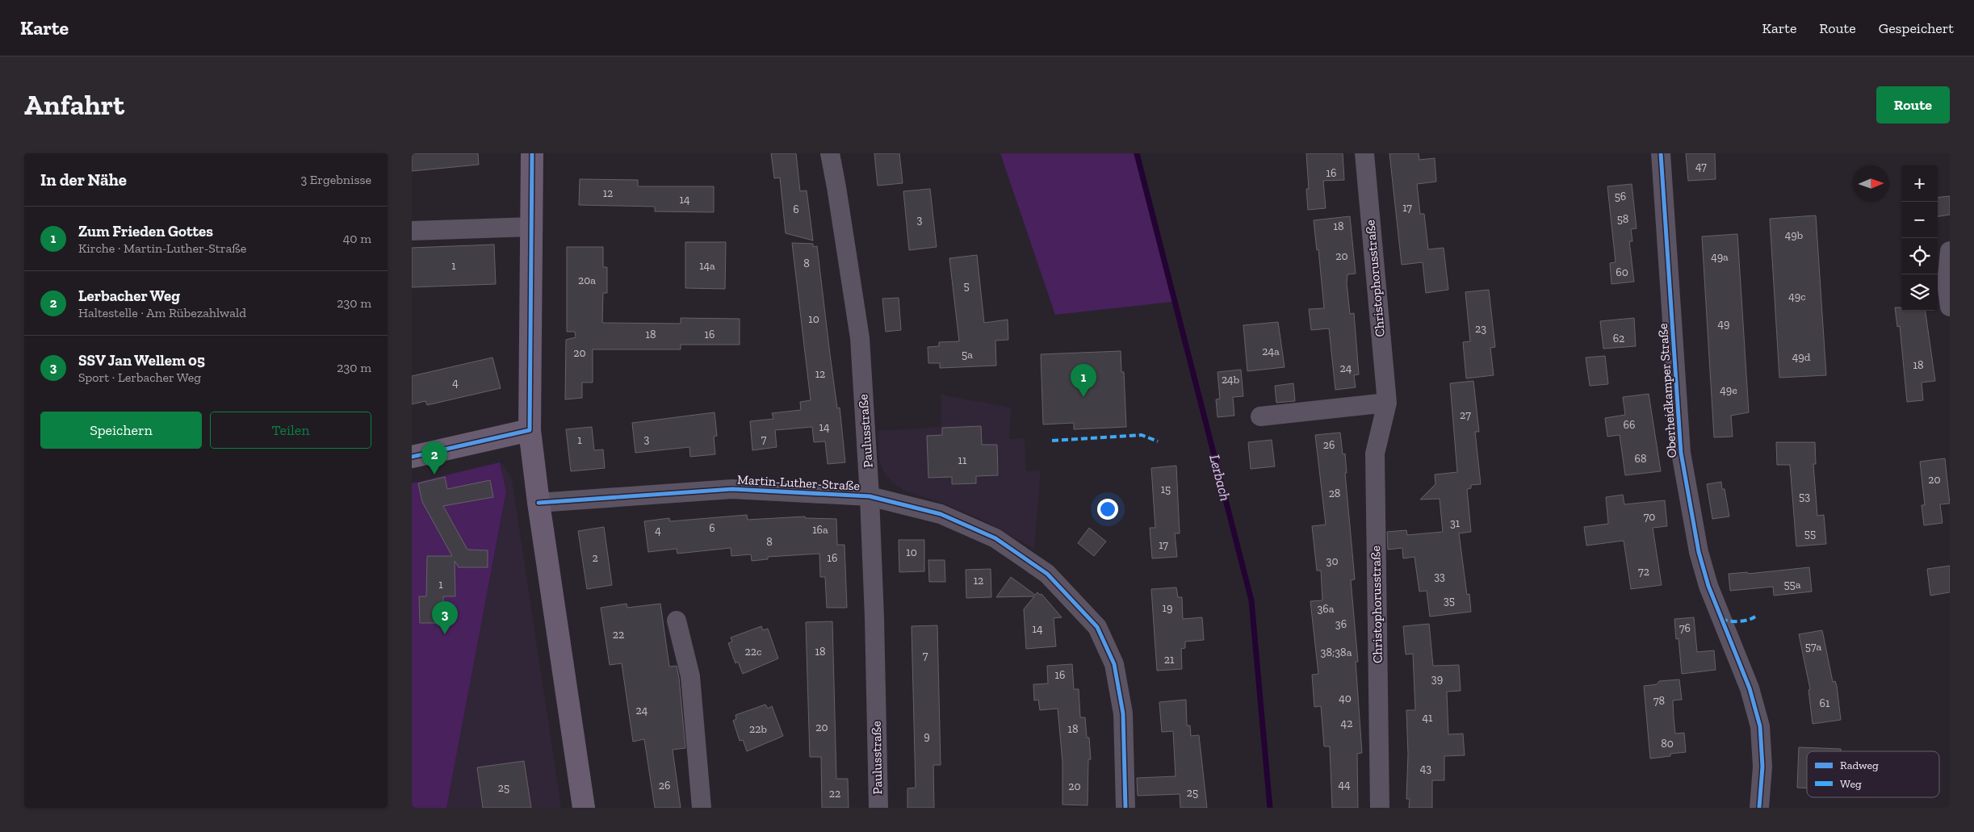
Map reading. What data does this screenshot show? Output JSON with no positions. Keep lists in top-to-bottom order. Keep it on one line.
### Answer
{"streets":{"street":["Christophorusstraße","Oberheidkamper Straße","Paulusstraße","Martin-Luther-Straße"]},"crossings":[["Paulusstraße","Martin-Luther-Straße"]],"water":["Lerbach"],"house_numbers":["47","16","12","56","14","17","6","58","3","18","49b","20","49a","8","1","14a","60","20a","5","49c","10","49","23","18","16","62","24a","20","5a","49d","18","24","12","24b","4","49e","27","66","14","3","7","1","26","68","11","20","15","28","53","70","31","6","16a","4","55","8","17","10","2","16","30","72","33","12","1","55a","35","19","36a","36","76","14","22","57a","22c","18","38;38a","7","21","16","39","40","78","61","24","41","42","20","22b","18","9","80","43","44","26","20","25","25","22"],"legend":["Radweg","Weg"],"north":"right","page":{"header":"Karte","nav":["Karte","Route","Gespeichert"],"buttons":["Route",["Speichern","Teilen"]],"title":"Anfahrt","heading":["In der Nähe","3 Ergebnisse"],"map_buttons":["+","−"],"list":[{"mark":"1","name":"Zum Frieden Gottes","note":"Kirche · Martin-Luther-Straße","value":"40 m"},{"mark":"2","name":"Lerbacher Weg","note":"Haltestelle · Am Rübezahlwald","value":"230 m"},{"mark":"3","name":"SSV Jan Wellem 05","note":"Sport · Lerbacher Weg","value":"230 m"}],"pins":["1","2","3"]}}
